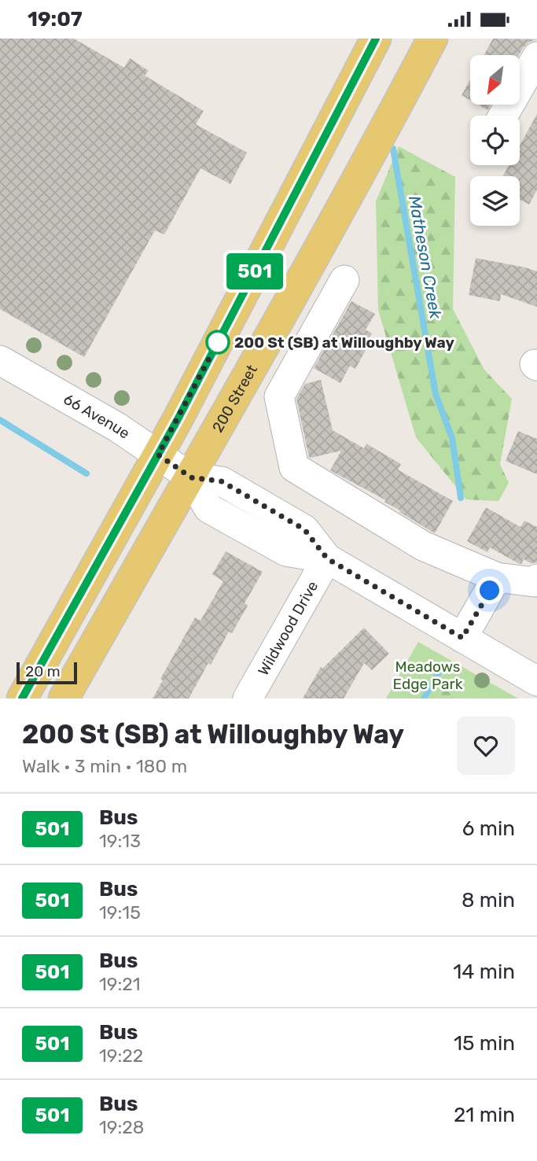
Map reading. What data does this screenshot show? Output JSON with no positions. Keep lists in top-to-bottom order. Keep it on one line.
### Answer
{"streets":{"main road":["200 Street"],"street":["66 Avenue","Wildwood Drive"]},"crossings":[["200 Street","66 Avenue"]],"water":["Matheson Creek"],"parks":["Meadows Edge Park"],"places":["200 St (SB) at Willoughby Way"],"lines":["bus line 501"],"scale_bar":"20 m","north":"bottom left","page":{"status":"19:07","on_map":"501","scale":"20 m","heading":["200 St (SB) at Willoughby Way","Walk · 3 min · 180 m"],"list":[{"mark":"501","name":"Bus","note":"19:13","value":"6 min"},{"mark":"501","name":"Bus","note":"19:15","value":"8 min"},{"mark":"501","name":"Bus","note":"19:21","value":"14 min"},{"mark":"501","name":"Bus","note":"19:22","value":"15 min"},{"mark":"501","name":"Bus","note":"19:28","value":"21 min"}]}}
